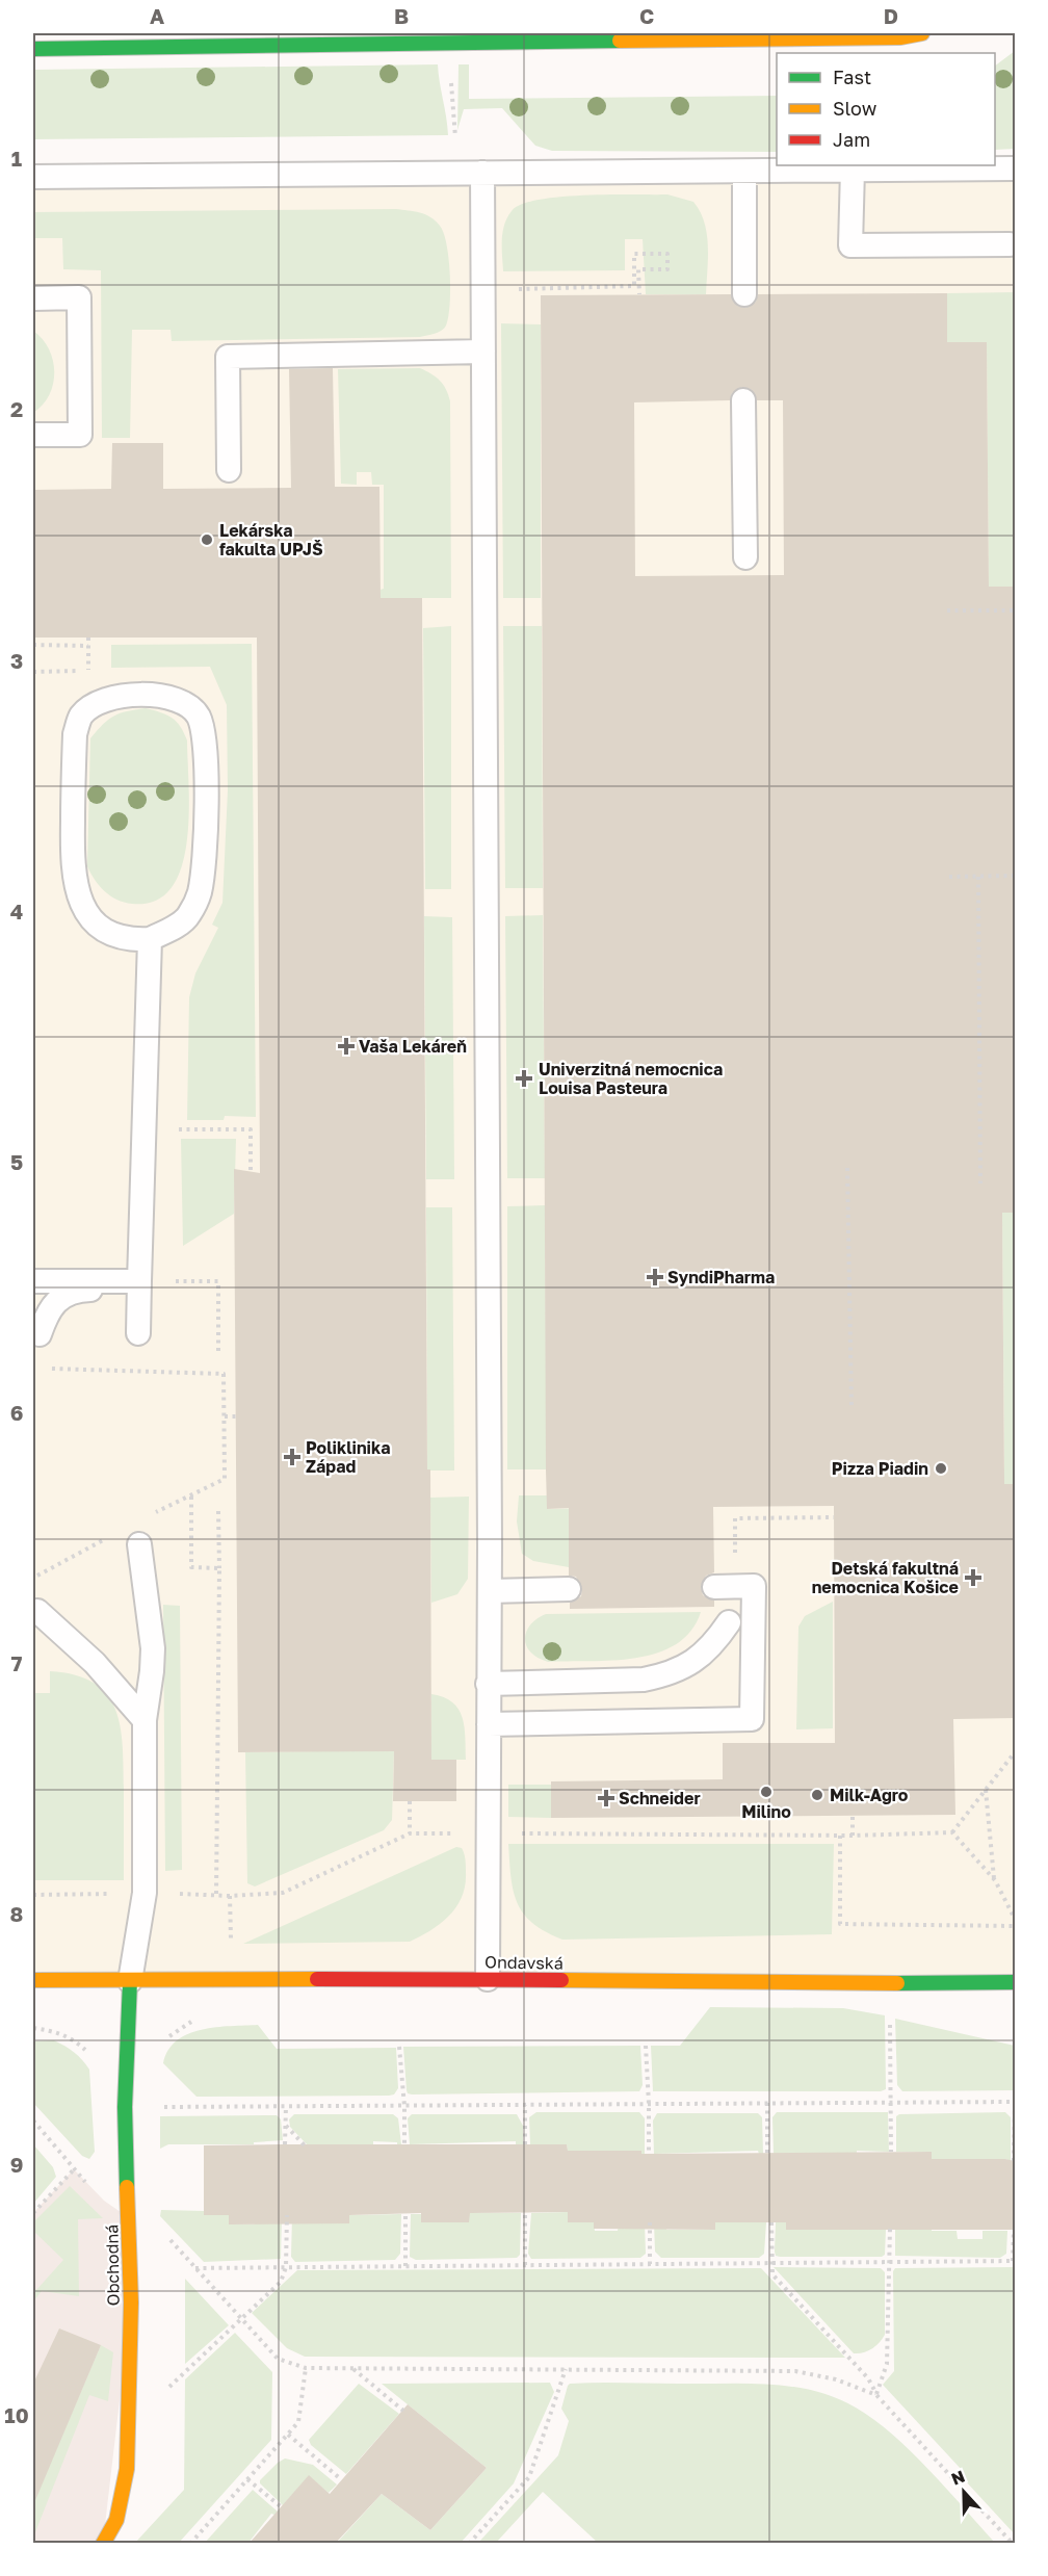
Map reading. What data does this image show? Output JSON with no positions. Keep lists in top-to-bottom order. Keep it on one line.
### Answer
{"streets":{"street":["Ondavská","Obchodná"]},"crossings":[["Ondavská","Obchodná"]],"places":{"other":["Lekárska fakulta UPJŠ","Pizza Piadin","Milino","Milk-Agro"],"health":["Vaša Lekáreň","Univerzitná nemocnica Louisa Pasteura","SyndiPharma","Poliklinika Západ","Detská fakultná nemocnica Košice","Schneider"]},"legend":["Fast","Slow","Jam"],"north":"top","grid":{"columns":["A","B","C","D"],"rows":["1","2","3","4","5","6","7","8","9","10"]}}
